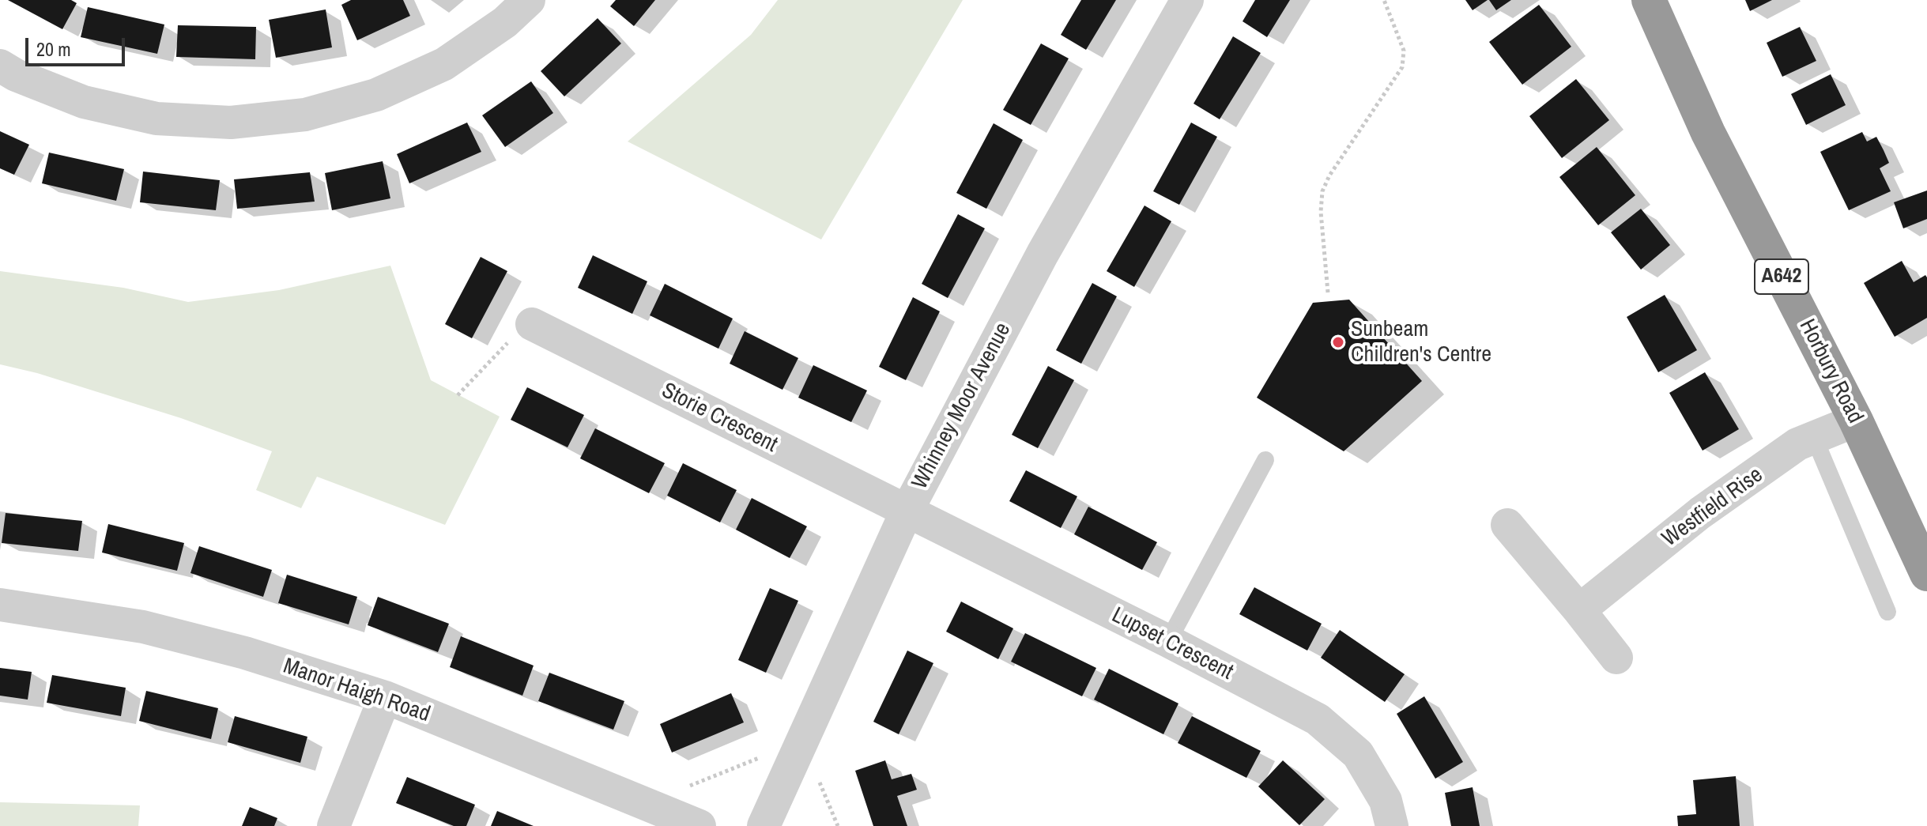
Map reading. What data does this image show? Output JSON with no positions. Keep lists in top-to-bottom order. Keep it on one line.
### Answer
{"streets":{"highway":["A642","Horbury Road"],"street":["Whinney Moor Avenue","Storie Crescent","Westfield Rise","Lupset Crescent","Manor Haigh Road"]},"crossings":[["Horbury Road","Westfield Rise"],["Whinney Moor Avenue","Storie Crescent"],["Whinney Moor Avenue","Lupset Crescent"],["Storie Crescent","Lupset Crescent"]],"places":["Sunbeam Children's Centre"],"scale_bar":"20 m"}
